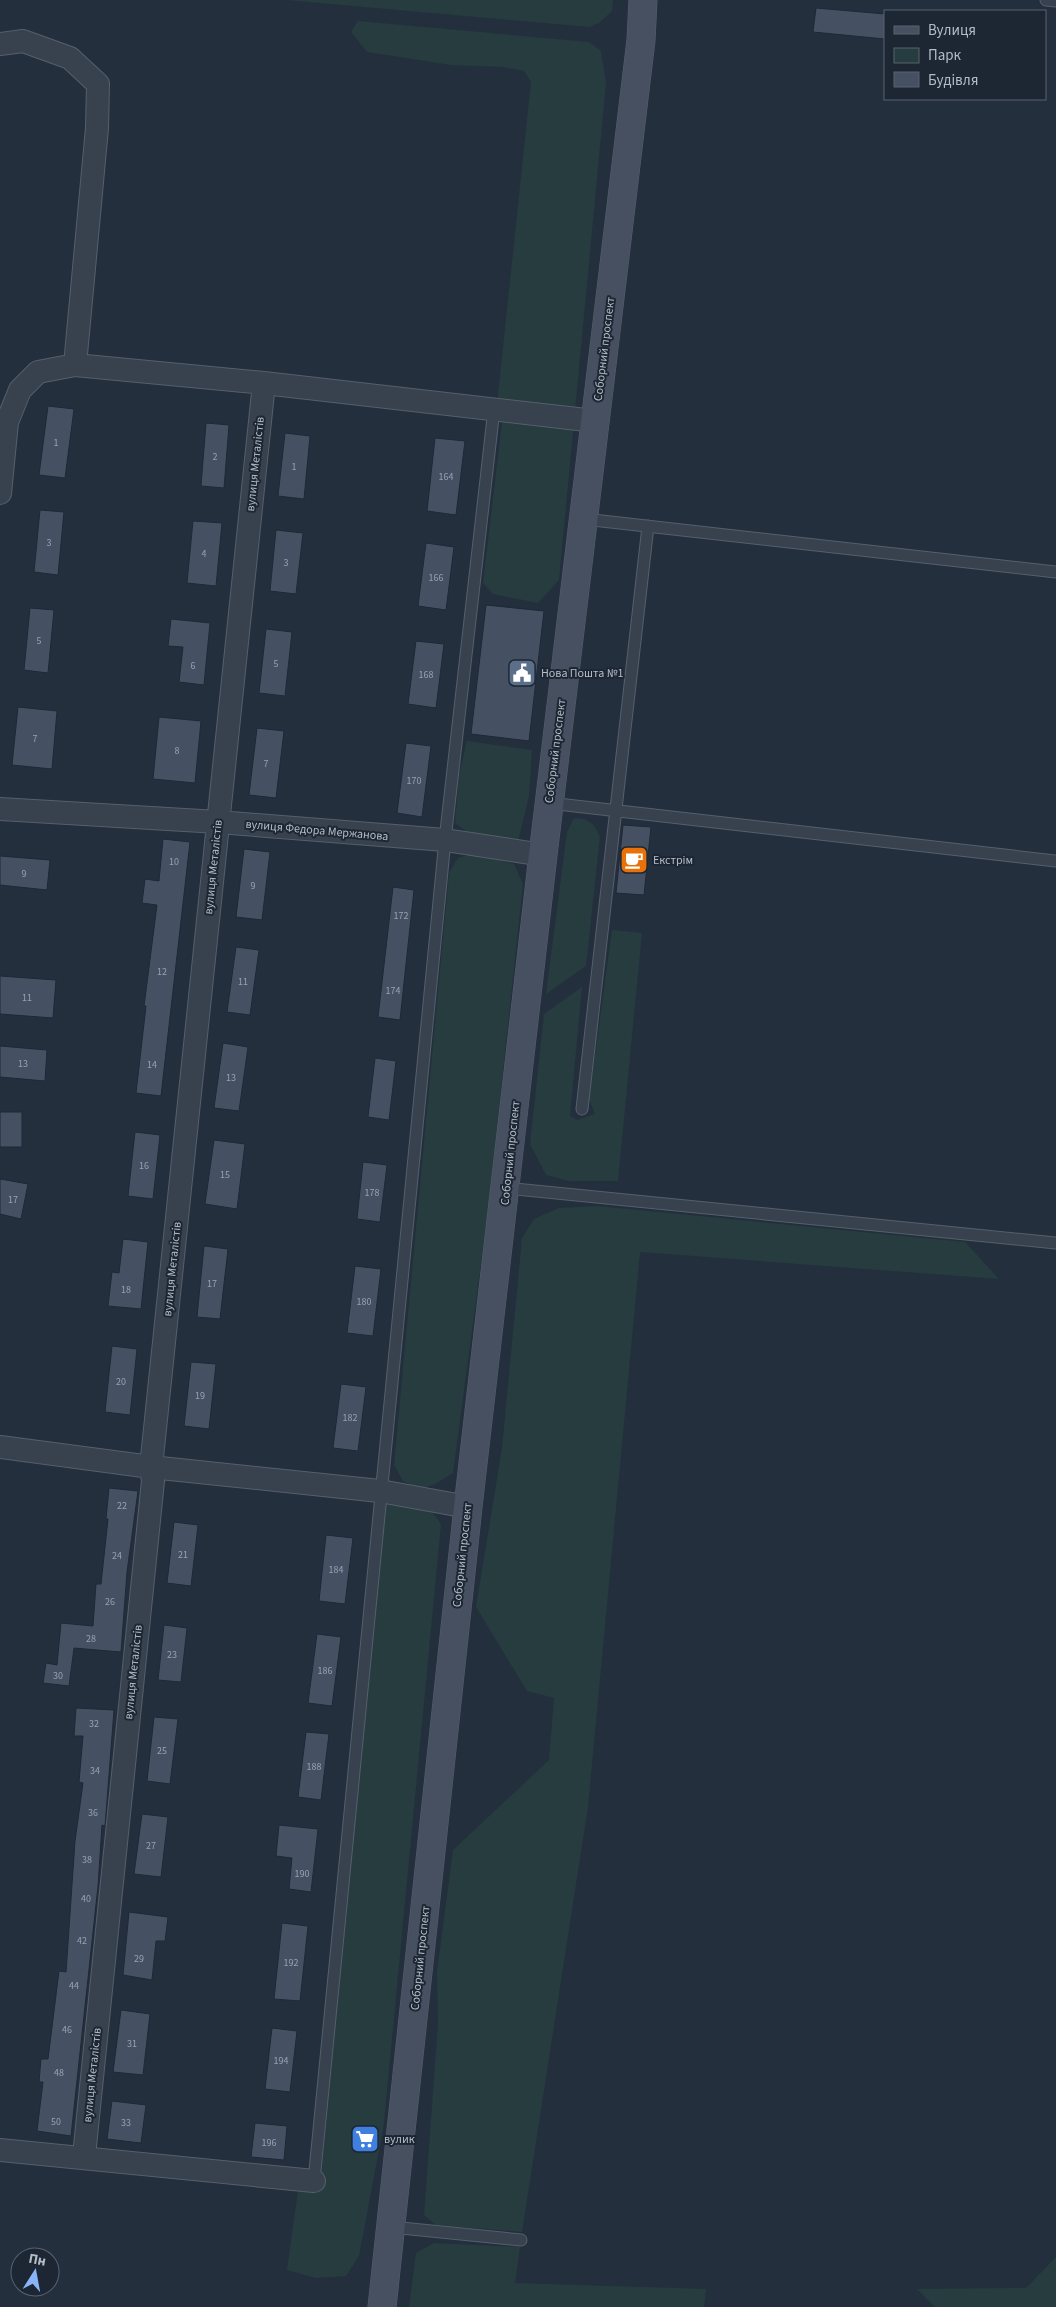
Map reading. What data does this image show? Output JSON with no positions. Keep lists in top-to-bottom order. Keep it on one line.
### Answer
{"streets":{"main road":["Соборний проспект"],"street":["вулиця Металістів","вулиця Федора Мержанова"]},"crossings":[["Соборний проспект","вулиця Федора Мержанова"],["вулиця Металістів","вулиця Федора Мержанова"]],"places":{"public building":["Нова Пошта №1"],"cafe":["Екстрім"],"supermarket":["вулик"]},"house_numbers":["1","2","1","164","3","4","3","166","5","5","6","168","7","8","7","170","10","9","9","172","12","11","174","11","13","14","13","16","15","178","17","17","18","180","20","19","182","22","21","24","184","26","28","23","186","30","32","25","188","34","36","27","38","190","40","42","29","192","44","46","31","194","48","50","33","196"],"legend":["Вулиця","Парк","Будівля"],"north":"top"}
